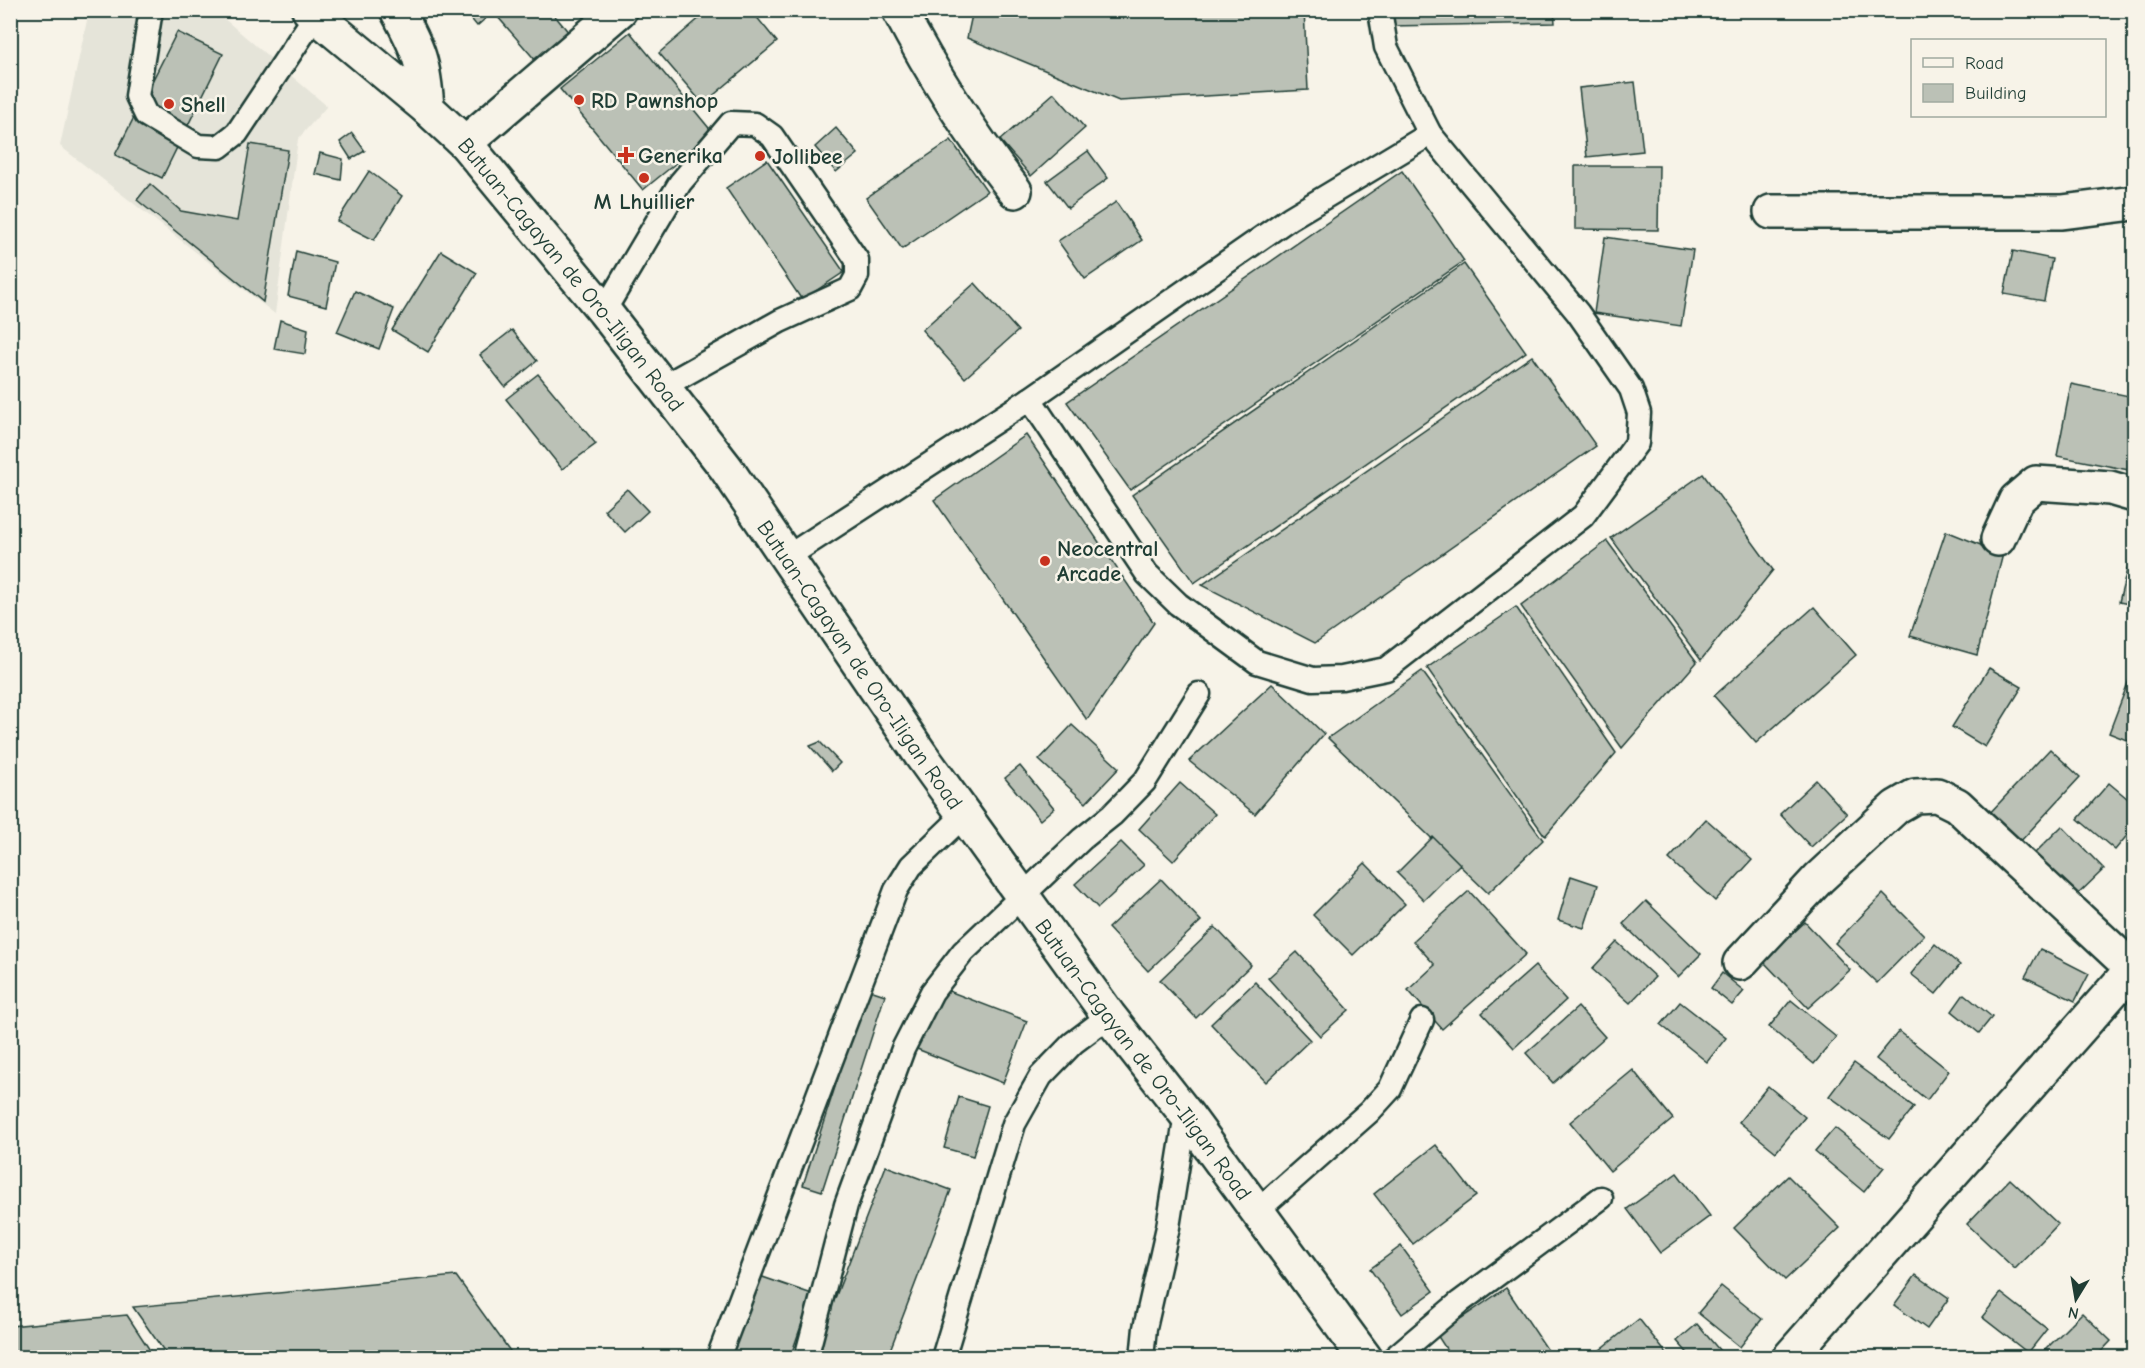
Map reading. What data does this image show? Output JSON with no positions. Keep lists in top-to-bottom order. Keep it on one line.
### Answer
{"streets":{"main road":["Butuan-Cagayan de Oro-Iligan Road"]},"places":{"other":["RD Pawnshop","Shell","Jollibee","M Lhuillier","Neocentral Arcade"],"health":["Generika"]},"legend":["Road","Building"],"north":"bottom"}
